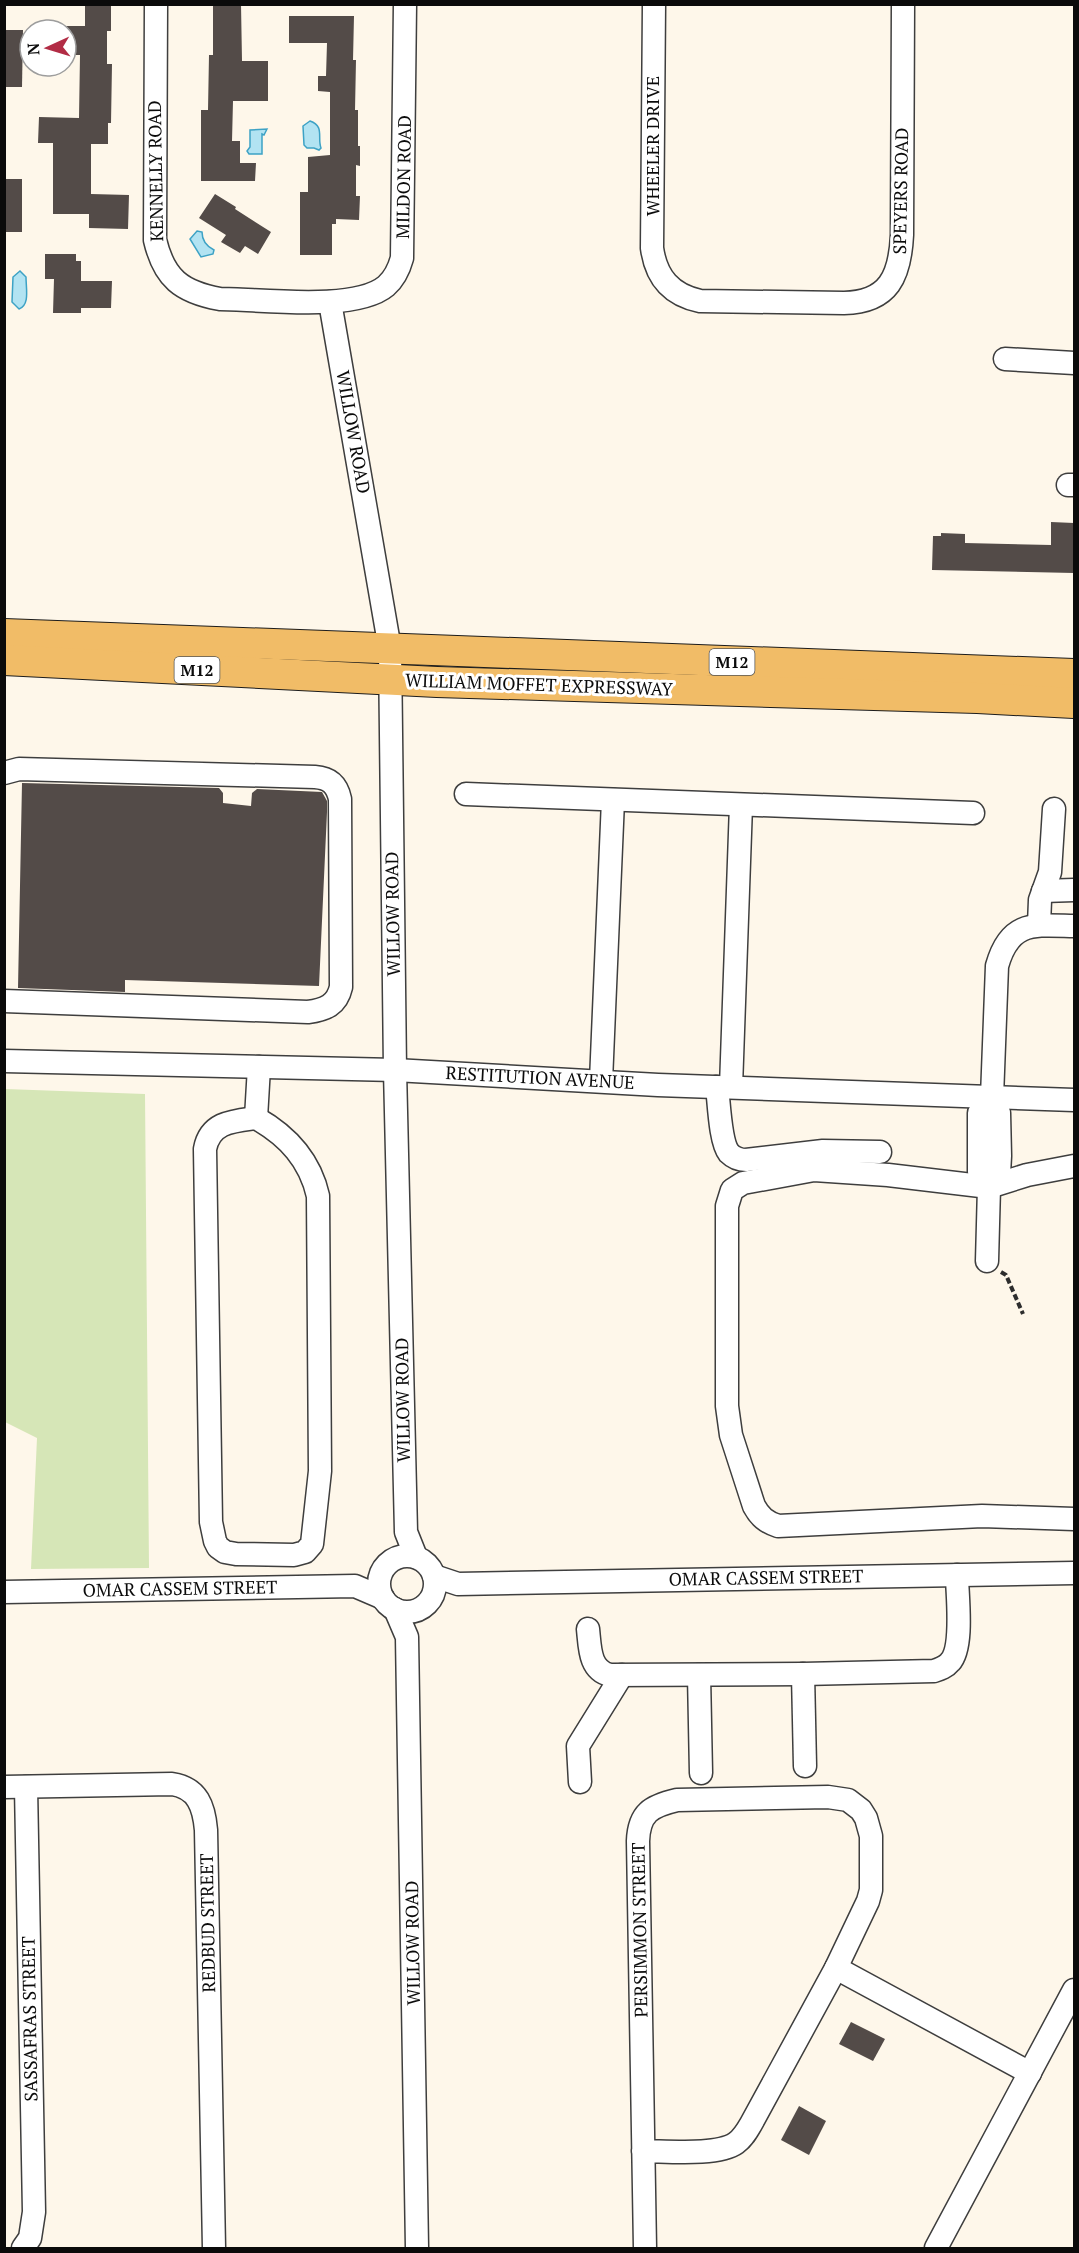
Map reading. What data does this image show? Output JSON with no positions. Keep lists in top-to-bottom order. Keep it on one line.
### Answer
{"streets":{"main road":["M12","WILLIAM MOFFET EXPRESSWAY"],"street":["WHEELER DRIVE","KENNELLY ROAD","MILDON ROAD","SPEYERS ROAD","WILLOW ROAD","RESTITUTION AVENUE","OMAR CASSEM STREET","REDBUD STREET","PERSIMMON STREET","SASSAFRAS STREET"]},"crossings":[["WHEELER DRIVE","SPEYERS ROAD"],["KENNELLY ROAD","MILDON ROAD"],["KENNELLY ROAD","WILLOW ROAD"],["MILDON ROAD","WILLOW ROAD"],["WILLOW ROAD","WILLIAM MOFFET EXPRESSWAY"],["WILLOW ROAD","RESTITUTION AVENUE"],["WILLOW ROAD","OMAR CASSEM STREET"],["REDBUD STREET","SASSAFRAS STREET"]],"north":"left"}
